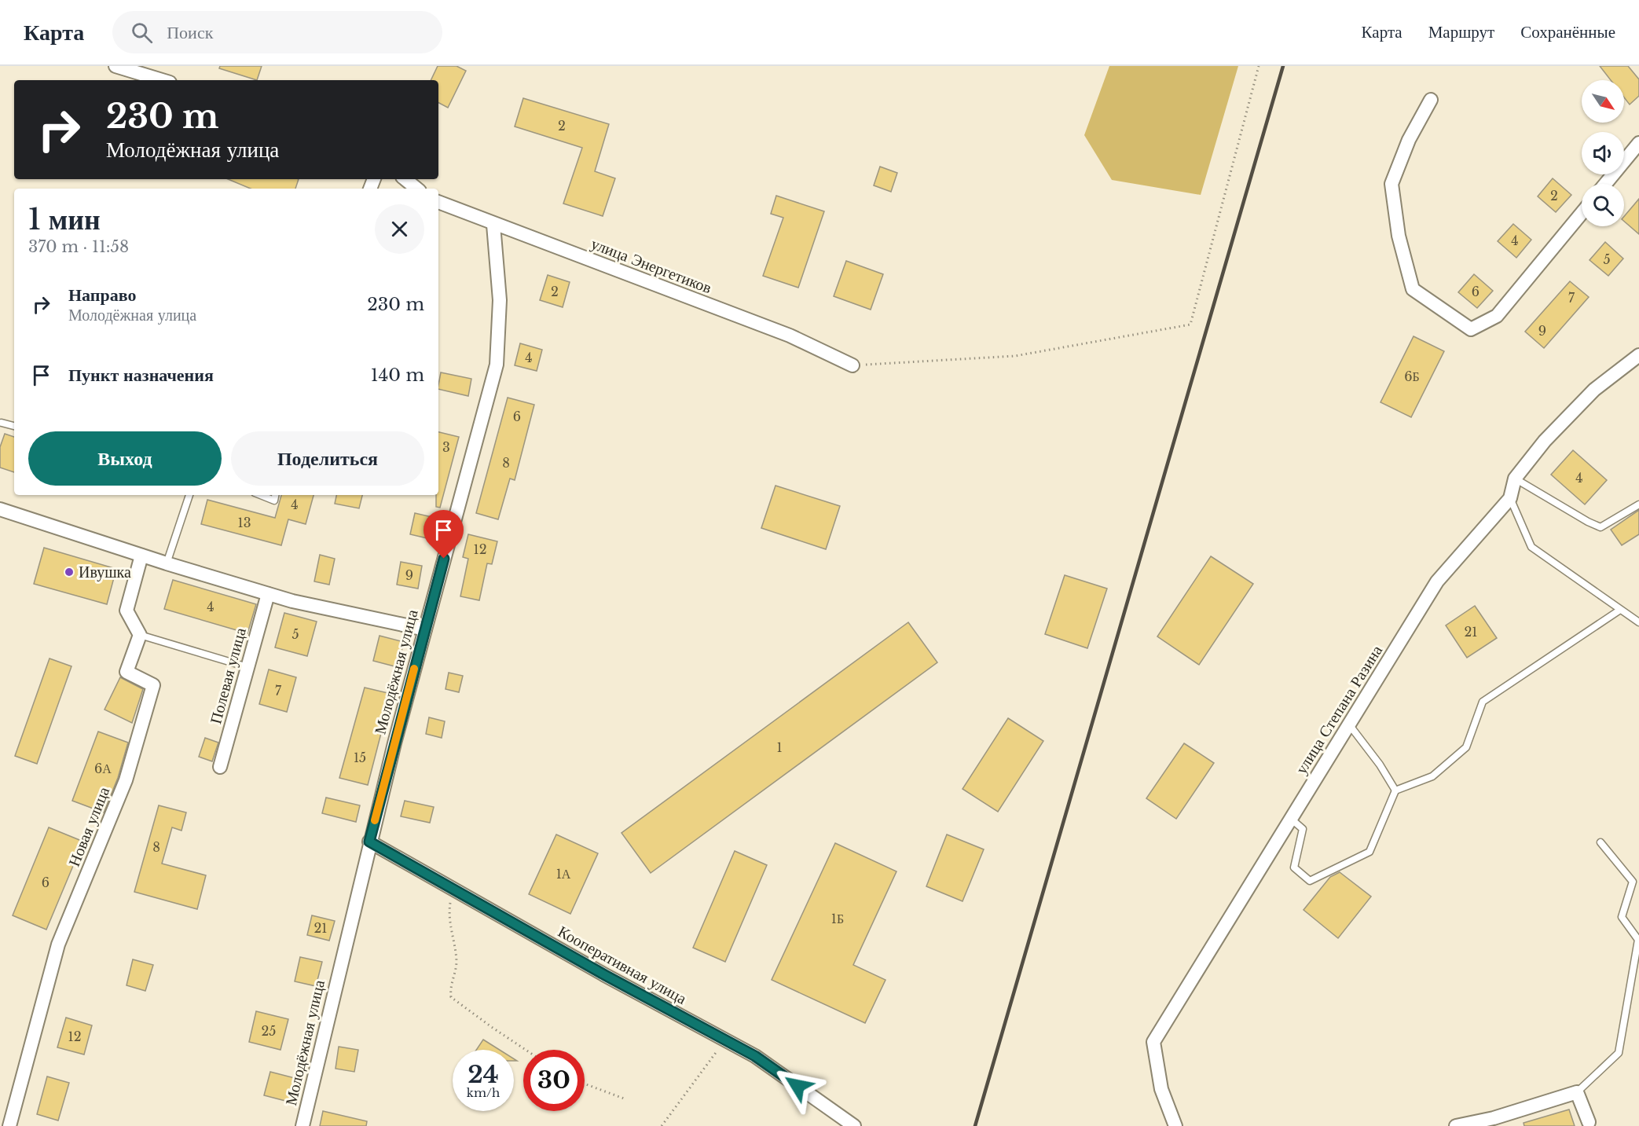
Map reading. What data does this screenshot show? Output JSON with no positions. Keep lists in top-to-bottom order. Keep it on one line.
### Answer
{"streets":{"street":["улица Энергетиков","Молодёжная улица","Полевая улица","улица Степана Разина","Новая улица","Кооперативная улица"]},"crossings":[["улица Энергетиков","Молодёжная улица"],["Молодёжная улица","Кооперативная улица"]],"places":["Ивушка"],"house_numbers":["2","2","4","5","2","6","7","9","4","6Б","6","3","8","4","4","13","12","9","4","21","5","7","1","15","6А","8","1А","6","1Б","21","25","12"],"north":"bottom right","page":{"header":"Карта","search":"Поиск","nav":["Карта","Маршрут","Сохранённые"],"turn":["230 m","Молодёжная улица"],"heading":["1 мин","370 m · 11:58"],"list":[{"name":"Направо","note":"Молодёжная улица","value":"230 m"},{"name":"Пункт назначения","value":"140 m"}],"buttons":["Выход","Поделиться"],"speed":"24 km/h","limit":"30"}}
